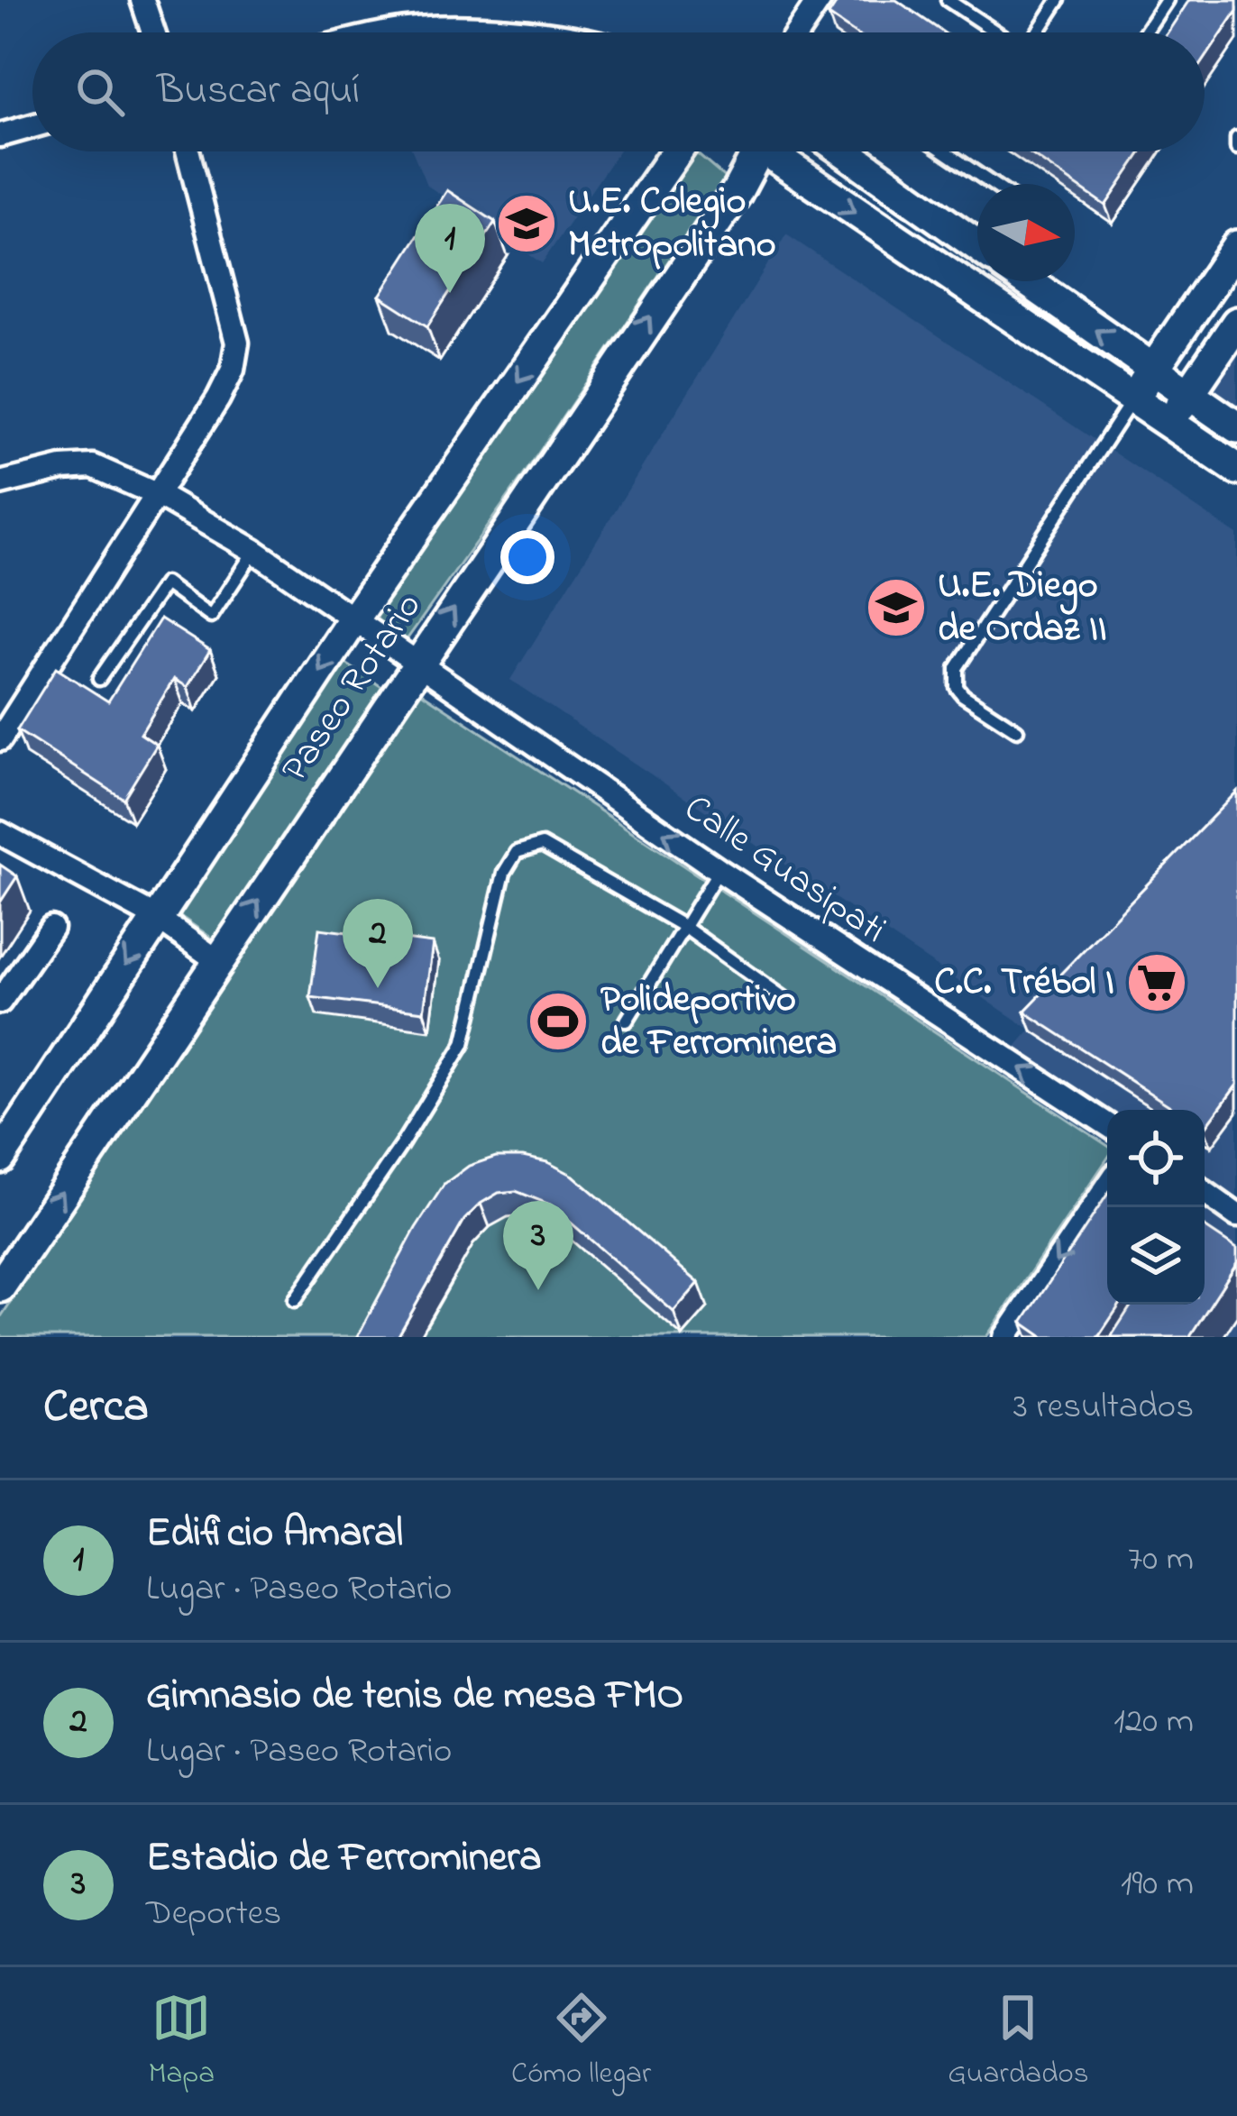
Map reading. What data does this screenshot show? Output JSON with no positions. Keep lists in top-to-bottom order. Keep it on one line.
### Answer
{"streets":{"street":["Paseo Rotario","Calle Guasipati"]},"crossings":[["Paseo Rotario","Calle Guasipati"]],"one_way":["Calle Guasipati"],"places":{"school or university":["U.E. Colegio Metropolitano","U.E. Diego de Ordaz II"],"supermarket":["C.C. Trébol I"],"sports":["Polideportivo de Ferrominera"]},"north":"right","page":{"search":"Buscar aquí","pins":["1","2","3"],"heading":["Cerca","3 resultados"],"list":[{"mark":"1","name":"Edificio Amaral","note":"Lugar · Paseo Rotario","value":"70 m"},{"mark":"2","name":"Gimnasio de tenis de mesa FMO","note":"Lugar · Paseo Rotario","value":"120 m"},{"mark":"3","name":"Estadio de Ferrominera","note":"Deportes","value":"190 m"}],"nav":["Mapa","Cómo llegar","Guardados"]}}
